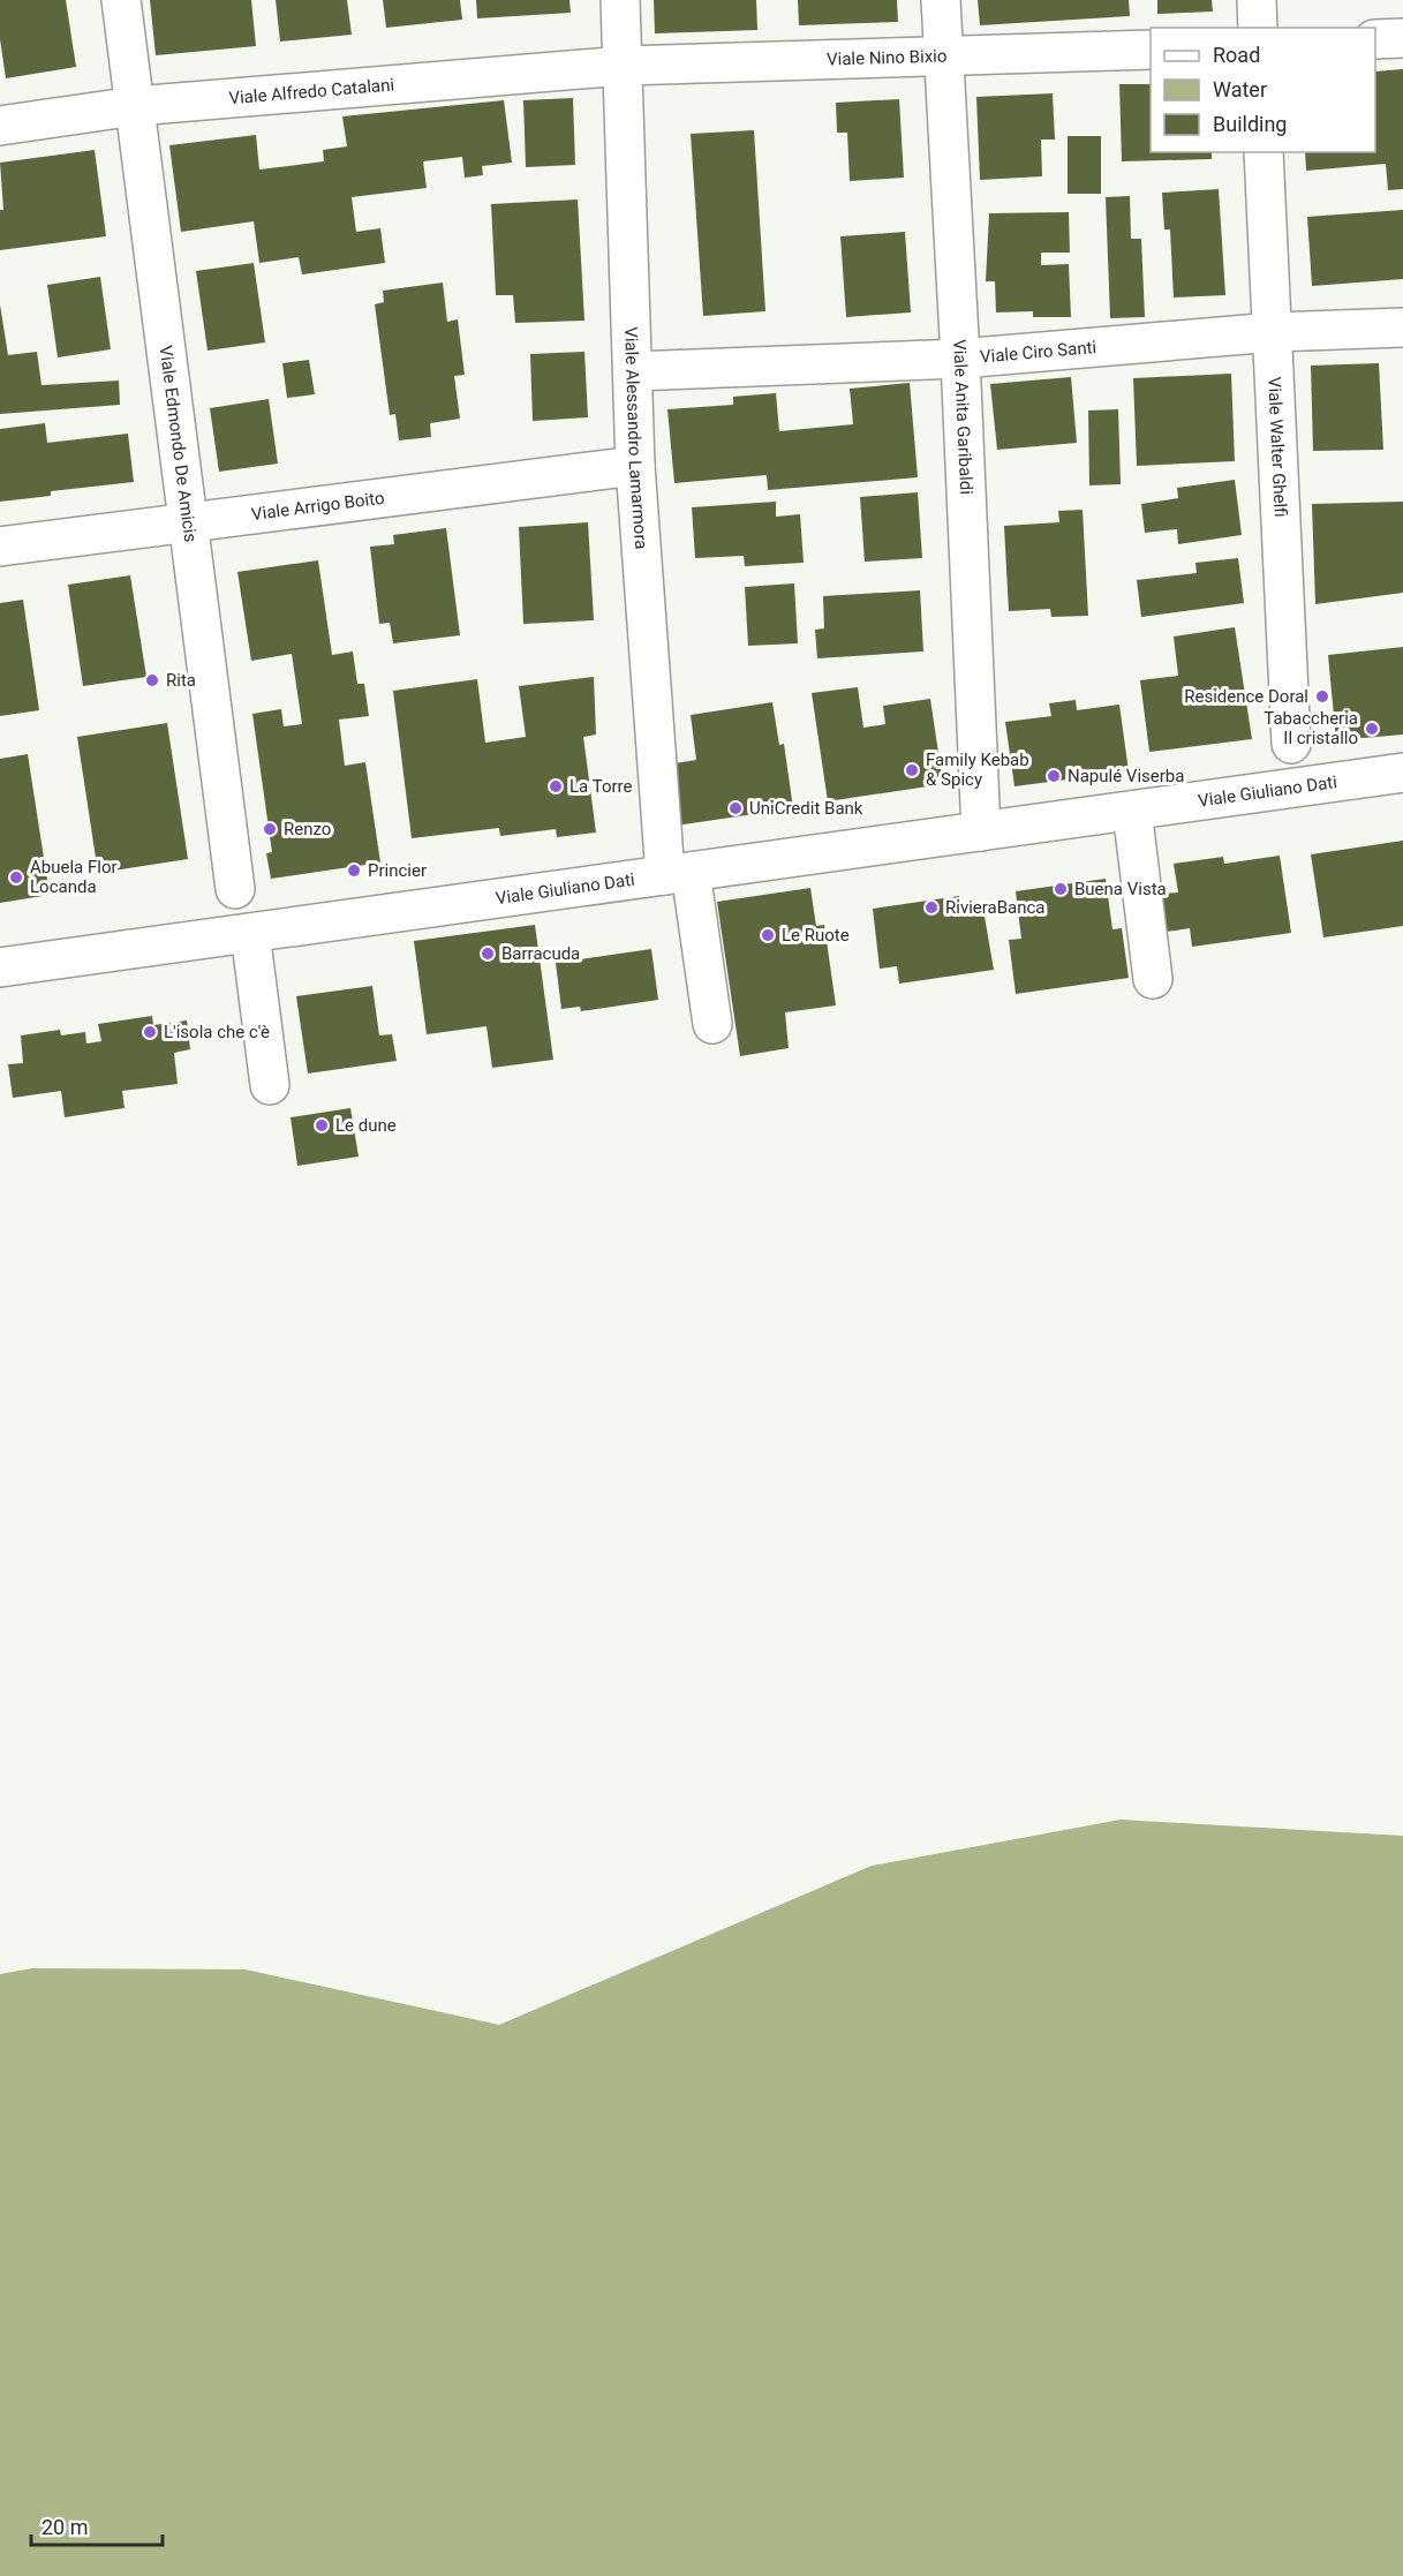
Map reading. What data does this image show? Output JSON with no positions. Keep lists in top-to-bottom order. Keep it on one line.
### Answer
{"streets":{"street":["Viale Nino Bixio","Viale Alfredo Catalani","Viale Ciro Santi","Viale Anita Garibaldi","Viale Alessandro Lamarmora","Viale Edmondo De Amicis","Viale Walter Ghelfi","Viale Arrigo Boito","Viale Giuliano Dati"]},"crossings":[["Viale Nino Bixio","Viale Alfredo Catalani"],["Viale Nino Bixio","Viale Anita Garibaldi"],["Viale Nino Bixio","Viale Alessandro Lamarmora"],["Viale Alfredo Catalani","Viale Alessandro Lamarmora"],["Viale Alfredo Catalani","Viale Edmondo De Amicis"],["Viale Ciro Santi","Viale Anita Garibaldi"],["Viale Ciro Santi","Viale Alessandro Lamarmora"],["Viale Ciro Santi","Viale Walter Ghelfi"],["Viale Anita Garibaldi","Viale Giuliano Dati"],["Viale Alessandro Lamarmora","Viale Arrigo Boito"],["Viale Alessandro Lamarmora","Viale Giuliano Dati"],["Viale Edmondo De Amicis","Viale Arrigo Boito"]],"places":["Rita","Residence Doral","Tabaccheria Il cristallo","Family Kebab & Spicy","Napulé Viserba","La Torre","UniCredit Bank","Renzo","Princier","Abuela Flor Locanda","Buena Vista","RivieraBanca","Le Ruote","Barracuda","L'isola che c'è","Le dune"],"legend":["Road","Water","Building"],"scale_bar":"20 m"}
